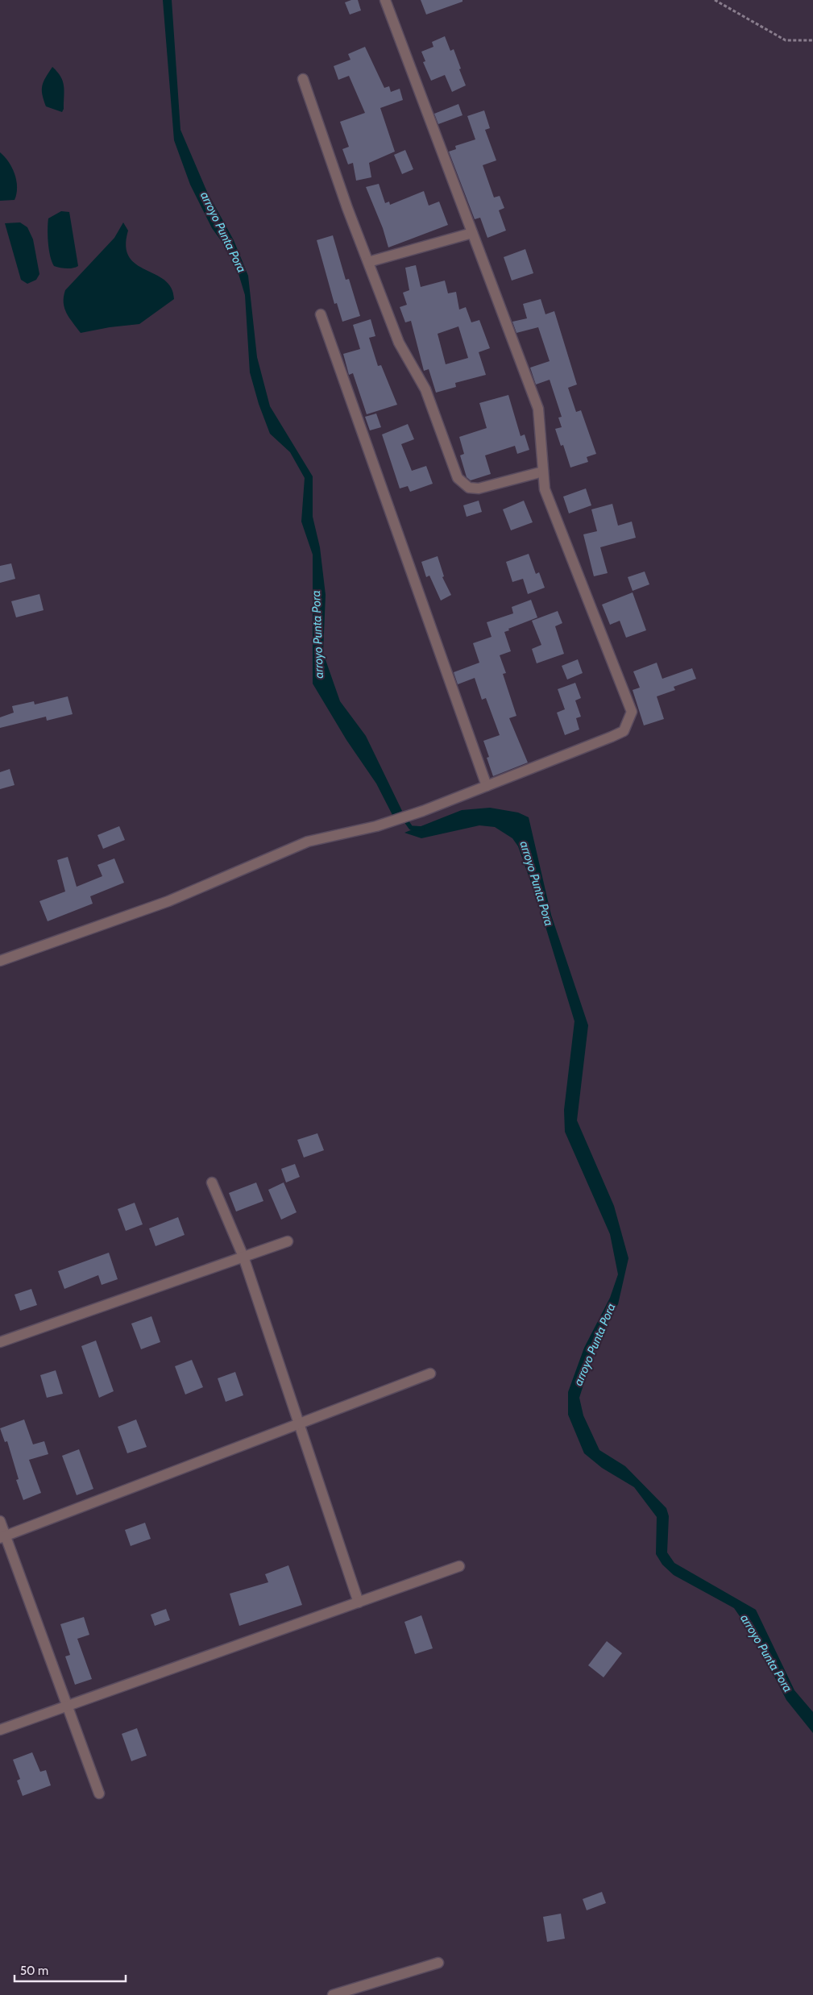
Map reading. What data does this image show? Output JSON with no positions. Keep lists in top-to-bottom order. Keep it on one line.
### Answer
{"water":["arroyo Punta Pora"],"scale_bar":"50 m"}
